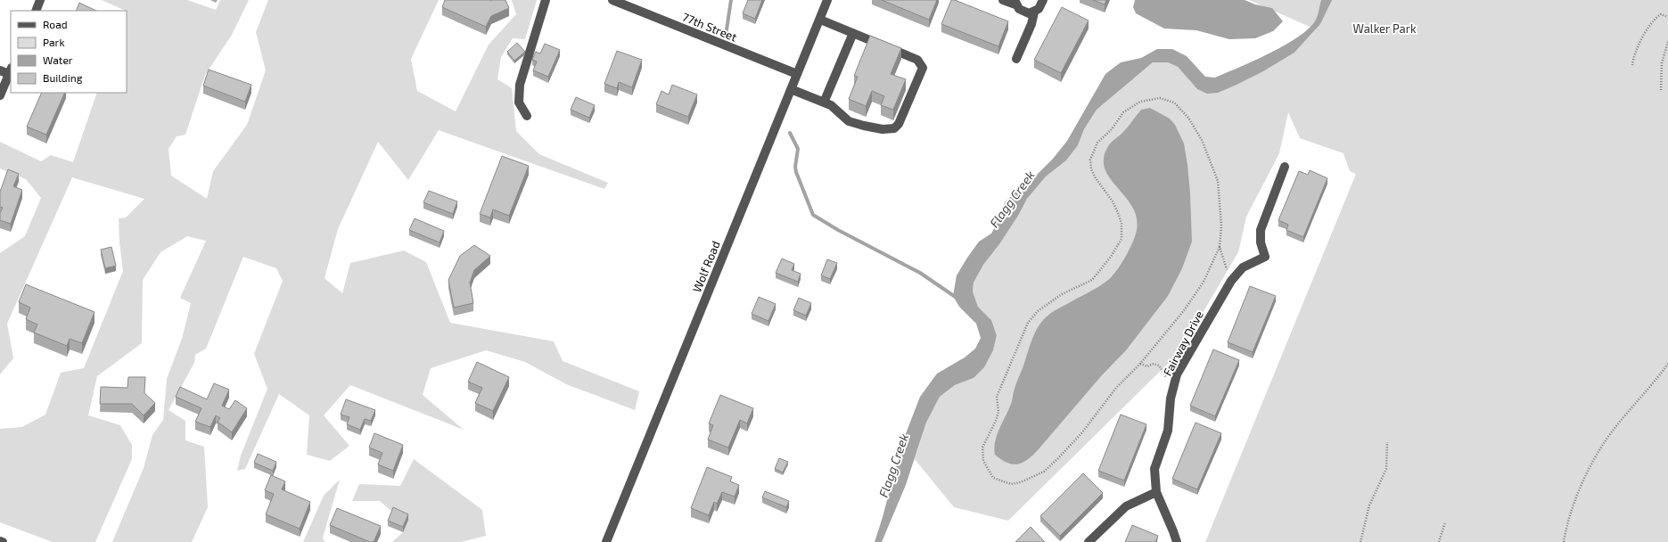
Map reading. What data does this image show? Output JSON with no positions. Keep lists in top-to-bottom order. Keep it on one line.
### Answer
{"streets":{"street":["77th Street","Wolf Road","Fairway Drive"]},"crossings":[["77th Street","Wolf Road"]],"water":["Flagg Creek"],"parks":["Walker Park"],"legend":["Road","Park","Water","Building"]}
